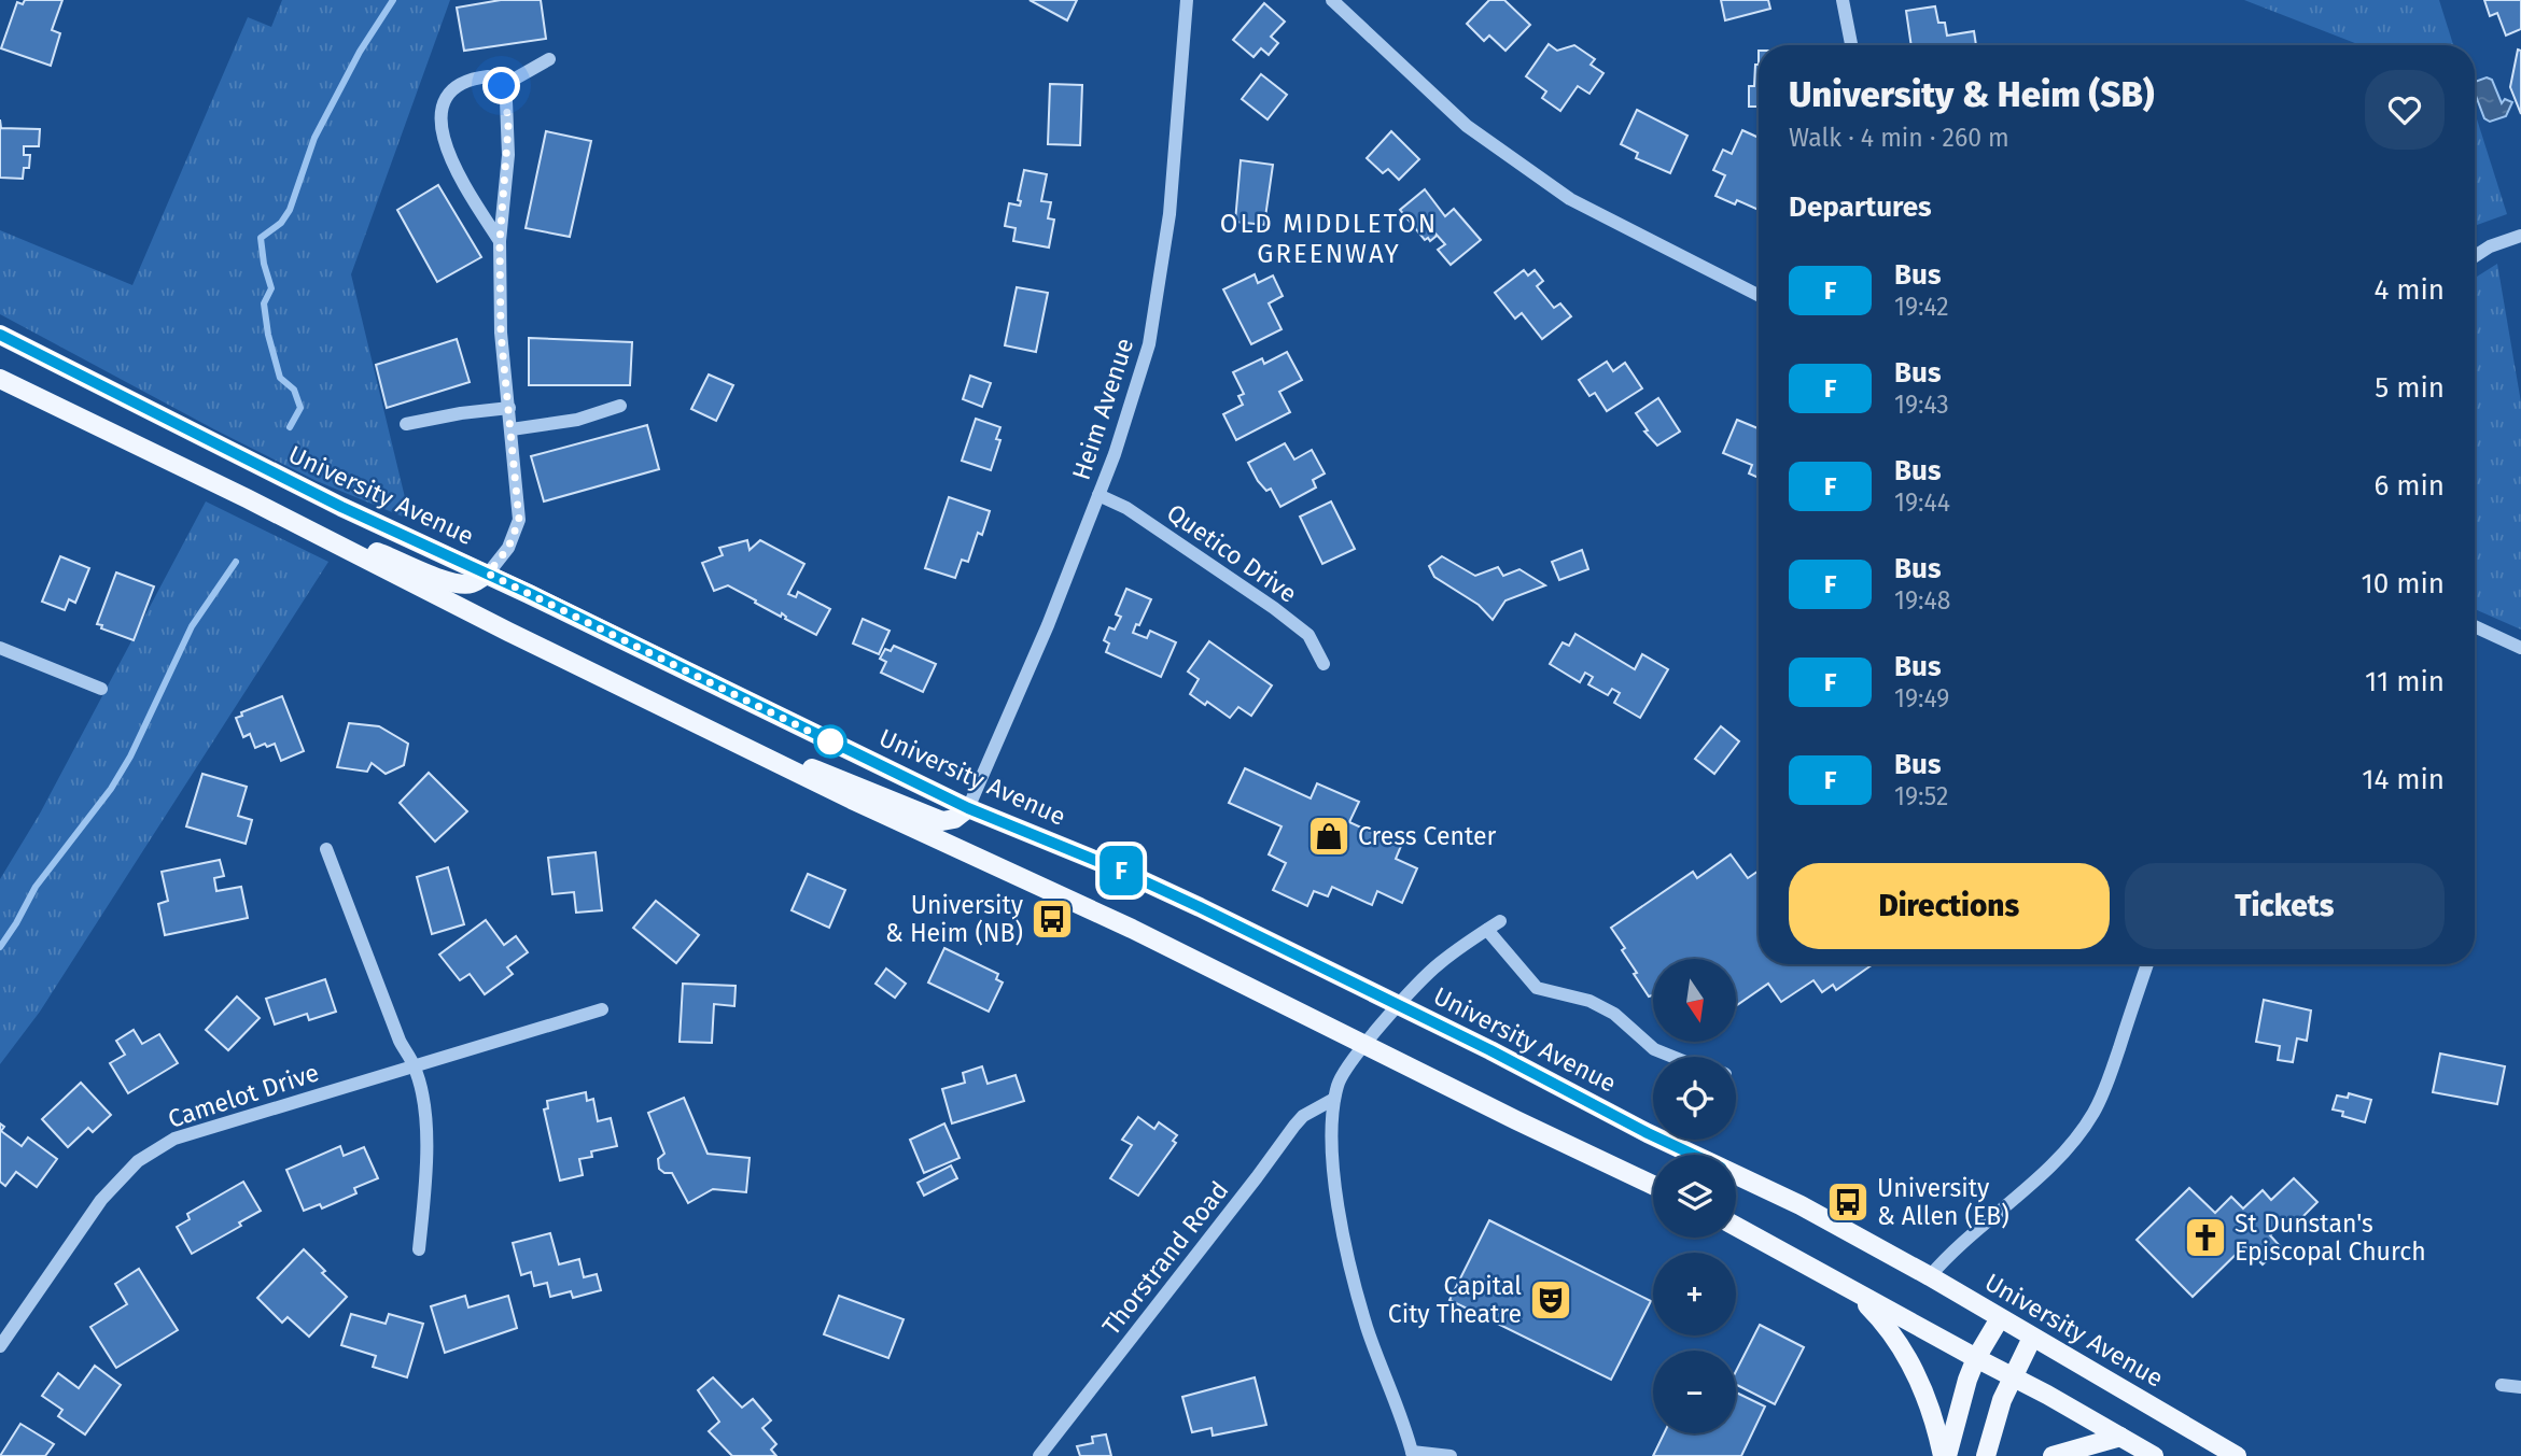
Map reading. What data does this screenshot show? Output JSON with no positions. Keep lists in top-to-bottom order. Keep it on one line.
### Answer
{"streets":{"main road":["University Avenue"],"street":["Heim Avenue","Quetico Drive","Camelot Drive","Thorstrand Road"]},"crossings":[["Heim Avenue","University Avenue"],["Heim Avenue","Quetico Drive"]],"districts":["OLD MIDDLETON GREENWAY"],"places":{"shop":["Cress Center"],"bus stop":["University & Heim (NB)","University & Allen (EB)"],"church":["St Dunstan's Episcopal Church"],"theatre":["Capital City Theatre"]},"lines":["bus line F"],"north":"bottom","page":{"on_map":"F","heading":[["University & Heim (SB)","Walk · 4 min · 260 m"],"Departures"],"list":[{"mark":"F","name":"Bus","note":"19:42","value":"4 min"},{"mark":"F","name":"Bus","note":"19:43","value":"5 min"},{"mark":"F","name":"Bus","note":"19:44","value":"6 min"},{"mark":"F","name":"Bus","note":"19:48","value":"10 min"},{"mark":"F","name":"Bus","note":"19:49","value":"11 min"},{"mark":"F","name":"Bus","note":"19:52","value":"14 min"}],"buttons":["Directions","Tickets"],"map_buttons":["+","−"]}}
